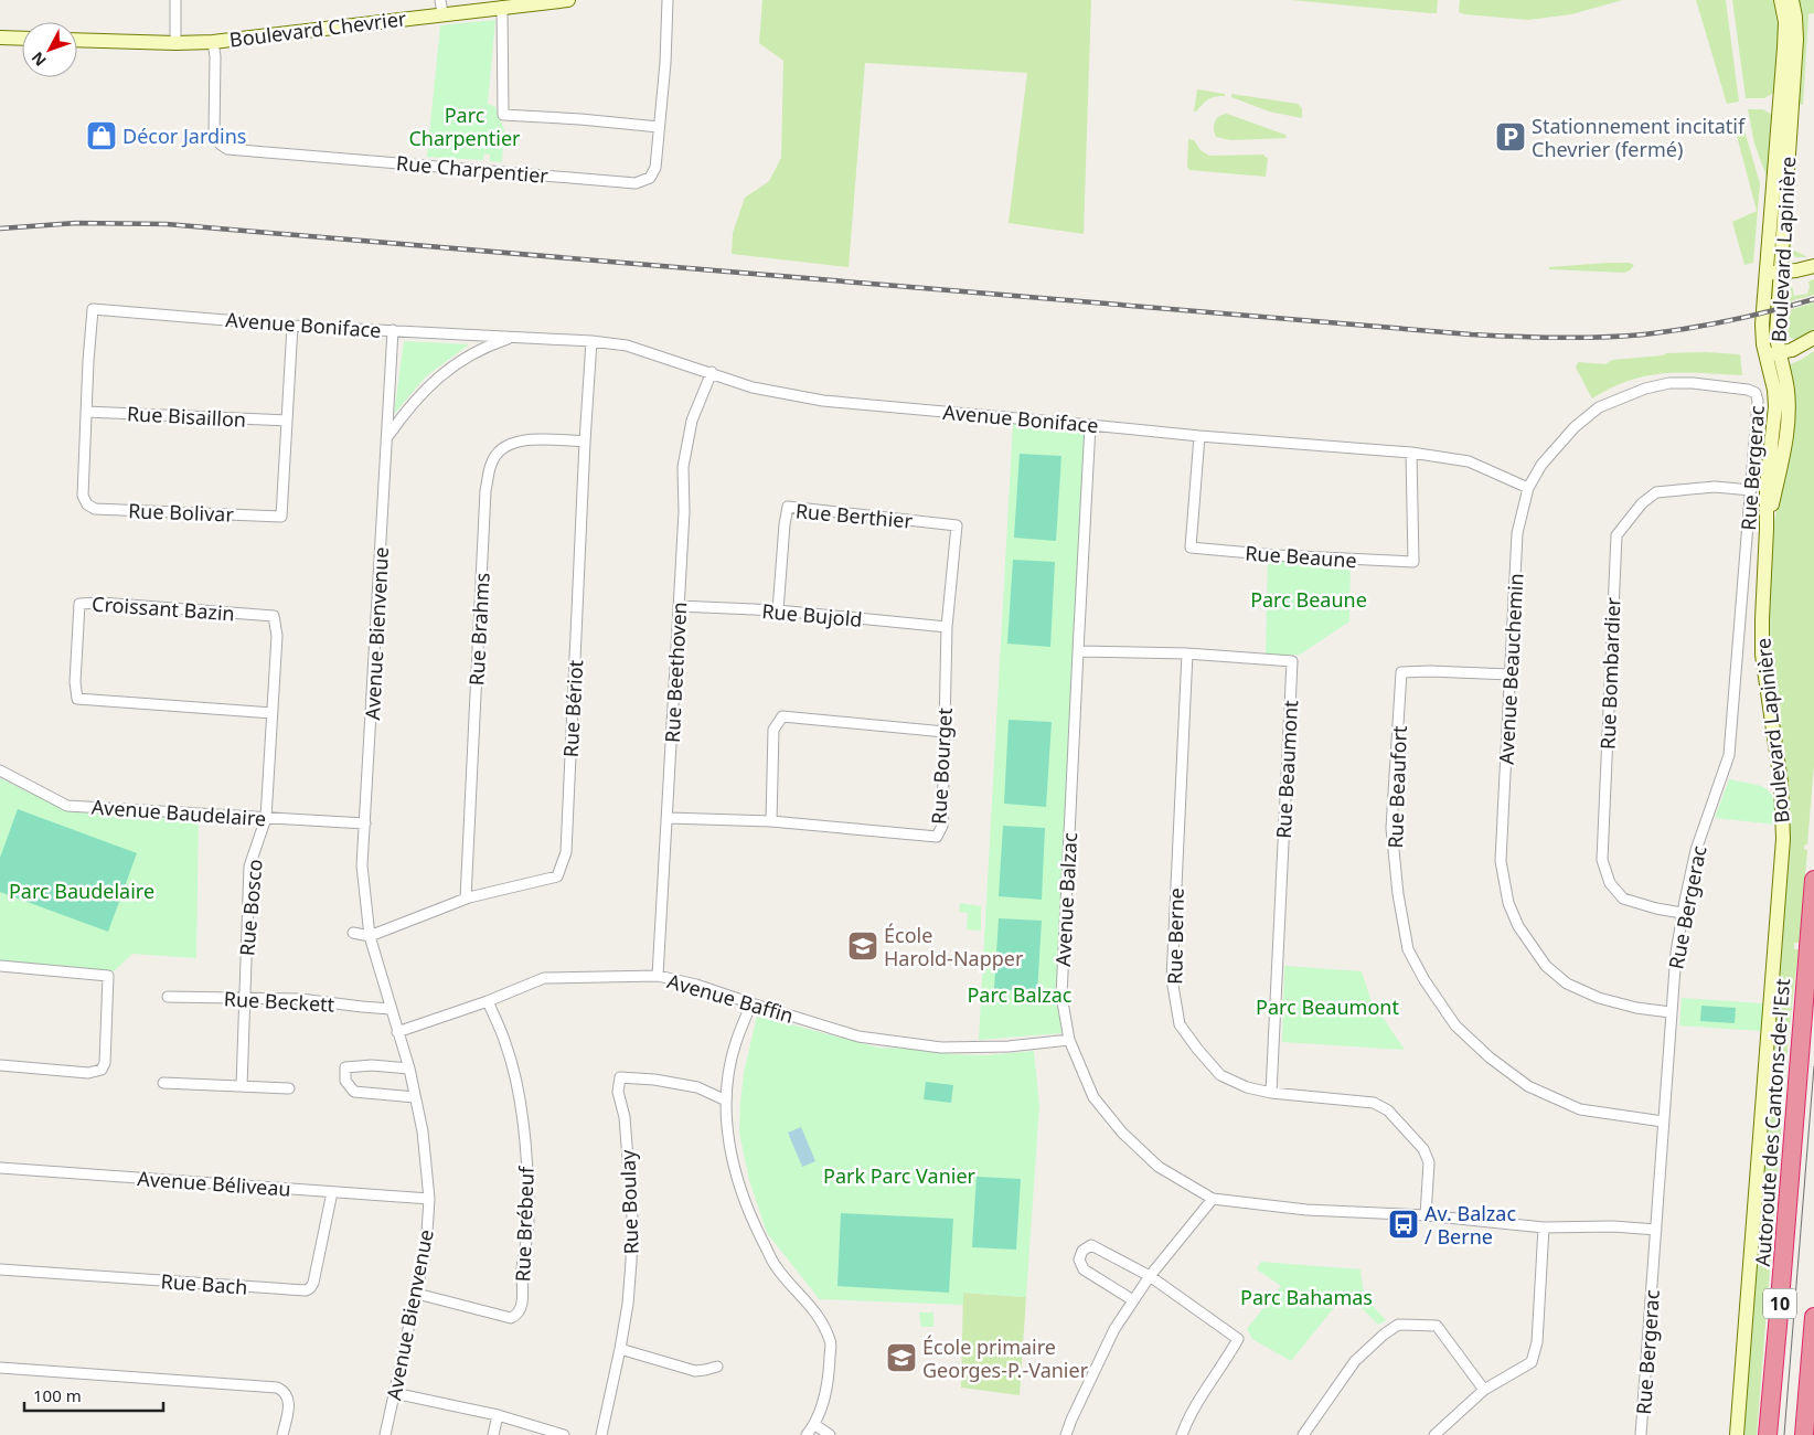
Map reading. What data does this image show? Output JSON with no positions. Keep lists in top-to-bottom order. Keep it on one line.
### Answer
{"streets":{"highway":["Autoroute des Cantons-de-l'Est","10"],"main road":["Boulevard Chevrier","Boulevard Lapinière"],"street":["Rue Charpentier","Avenue Boniface","Rue Bisaillon","Rue Bergerac","Rue Bolivar","Rue Berthier","Rue Beaune","Croissant Bazin","Rue Bujold","Rue Brahms","Avenue Bienvenue","Avenue Beauchemin","Rue Beethoven","Rue Bombardier","Rue Bériot","Rue Bourget","Rue Beaumont","Rue Beaufort","Avenue Baudelaire","Avenue Balzac","Rue Bosco","Rue Berne","Avenue Baffin","Rue Beckett","Avenue Béliveau","Rue Boulay","Rue Brébeuf","Rue Bach"]},"crossings":[["Boulevard Chevrier","Rue Charpentier"],["Avenue Boniface","Rue Bolivar"],["Avenue Boniface","Rue Beaune"],["Avenue Boniface","Avenue Bienvenue"],["Avenue Boniface","Avenue Beauchemin"],["Avenue Boniface","Rue Beethoven"],["Avenue Boniface","Rue Bériot"],["Avenue Boniface","Avenue Balzac"],["Rue Bisaillon","Rue Bolivar"],["Rue Bergerac","Avenue Beauchemin"],["Rue Bergerac","Rue Bombardier"],["Rue Bergerac","Rue Beaufort"],["Rue Bergerac","Avenue Balzac"],["Rue Berthier","Rue Bujold"],["Rue Berthier","Rue Bourget"],["Croissant Bazin","Avenue Baudelaire"],["Croissant Bazin","Rue Bosco"],["Rue Bujold","Rue Beethoven"],["Rue Bujold","Rue Bourget"],["Rue Brahms","Rue Bériot"],["Avenue Bienvenue","Rue Bériot"],["Avenue Bienvenue","Avenue Baudelaire"],["Avenue Bienvenue","Avenue Baffin"],["Avenue Bienvenue","Rue Beckett"],["Avenue Bienvenue","Avenue Béliveau"],["Avenue Bienvenue","Rue Brébeuf"],["Avenue Beauchemin","Rue Beaufort"],["Rue Beethoven","Rue Bourget"],["Rue Beethoven","Avenue Baffin"],["Rue Beaumont","Avenue Balzac"],["Rue Beaumont","Rue Berne"],["Avenue Baudelaire","Rue Bosco"],["Avenue Balzac","Rue Berne"],["Avenue Balzac","Avenue Baffin"],["Rue Bosco","Rue Beckett"],["Avenue Baffin","Rue Brébeuf"],["Avenue Béliveau","Rue Bach"]],"parks":["Parc Charpentier","Parc Beaune","Parc Baudelaire","Parc Balzac","Parc Beaumont","Park Parc Vanier","Parc Bahamas"],"places":{"shop":["Décor Jardins"],"parking":["Stationnement incitatif Chevrier (fermé)"],"school or university":["École Harold-Napper","École primaire Georges-P.-Vanier"],"bus stop":["Av. Balzac / Berne"]},"scale_bar":"100 m","north":"bottom left"}
